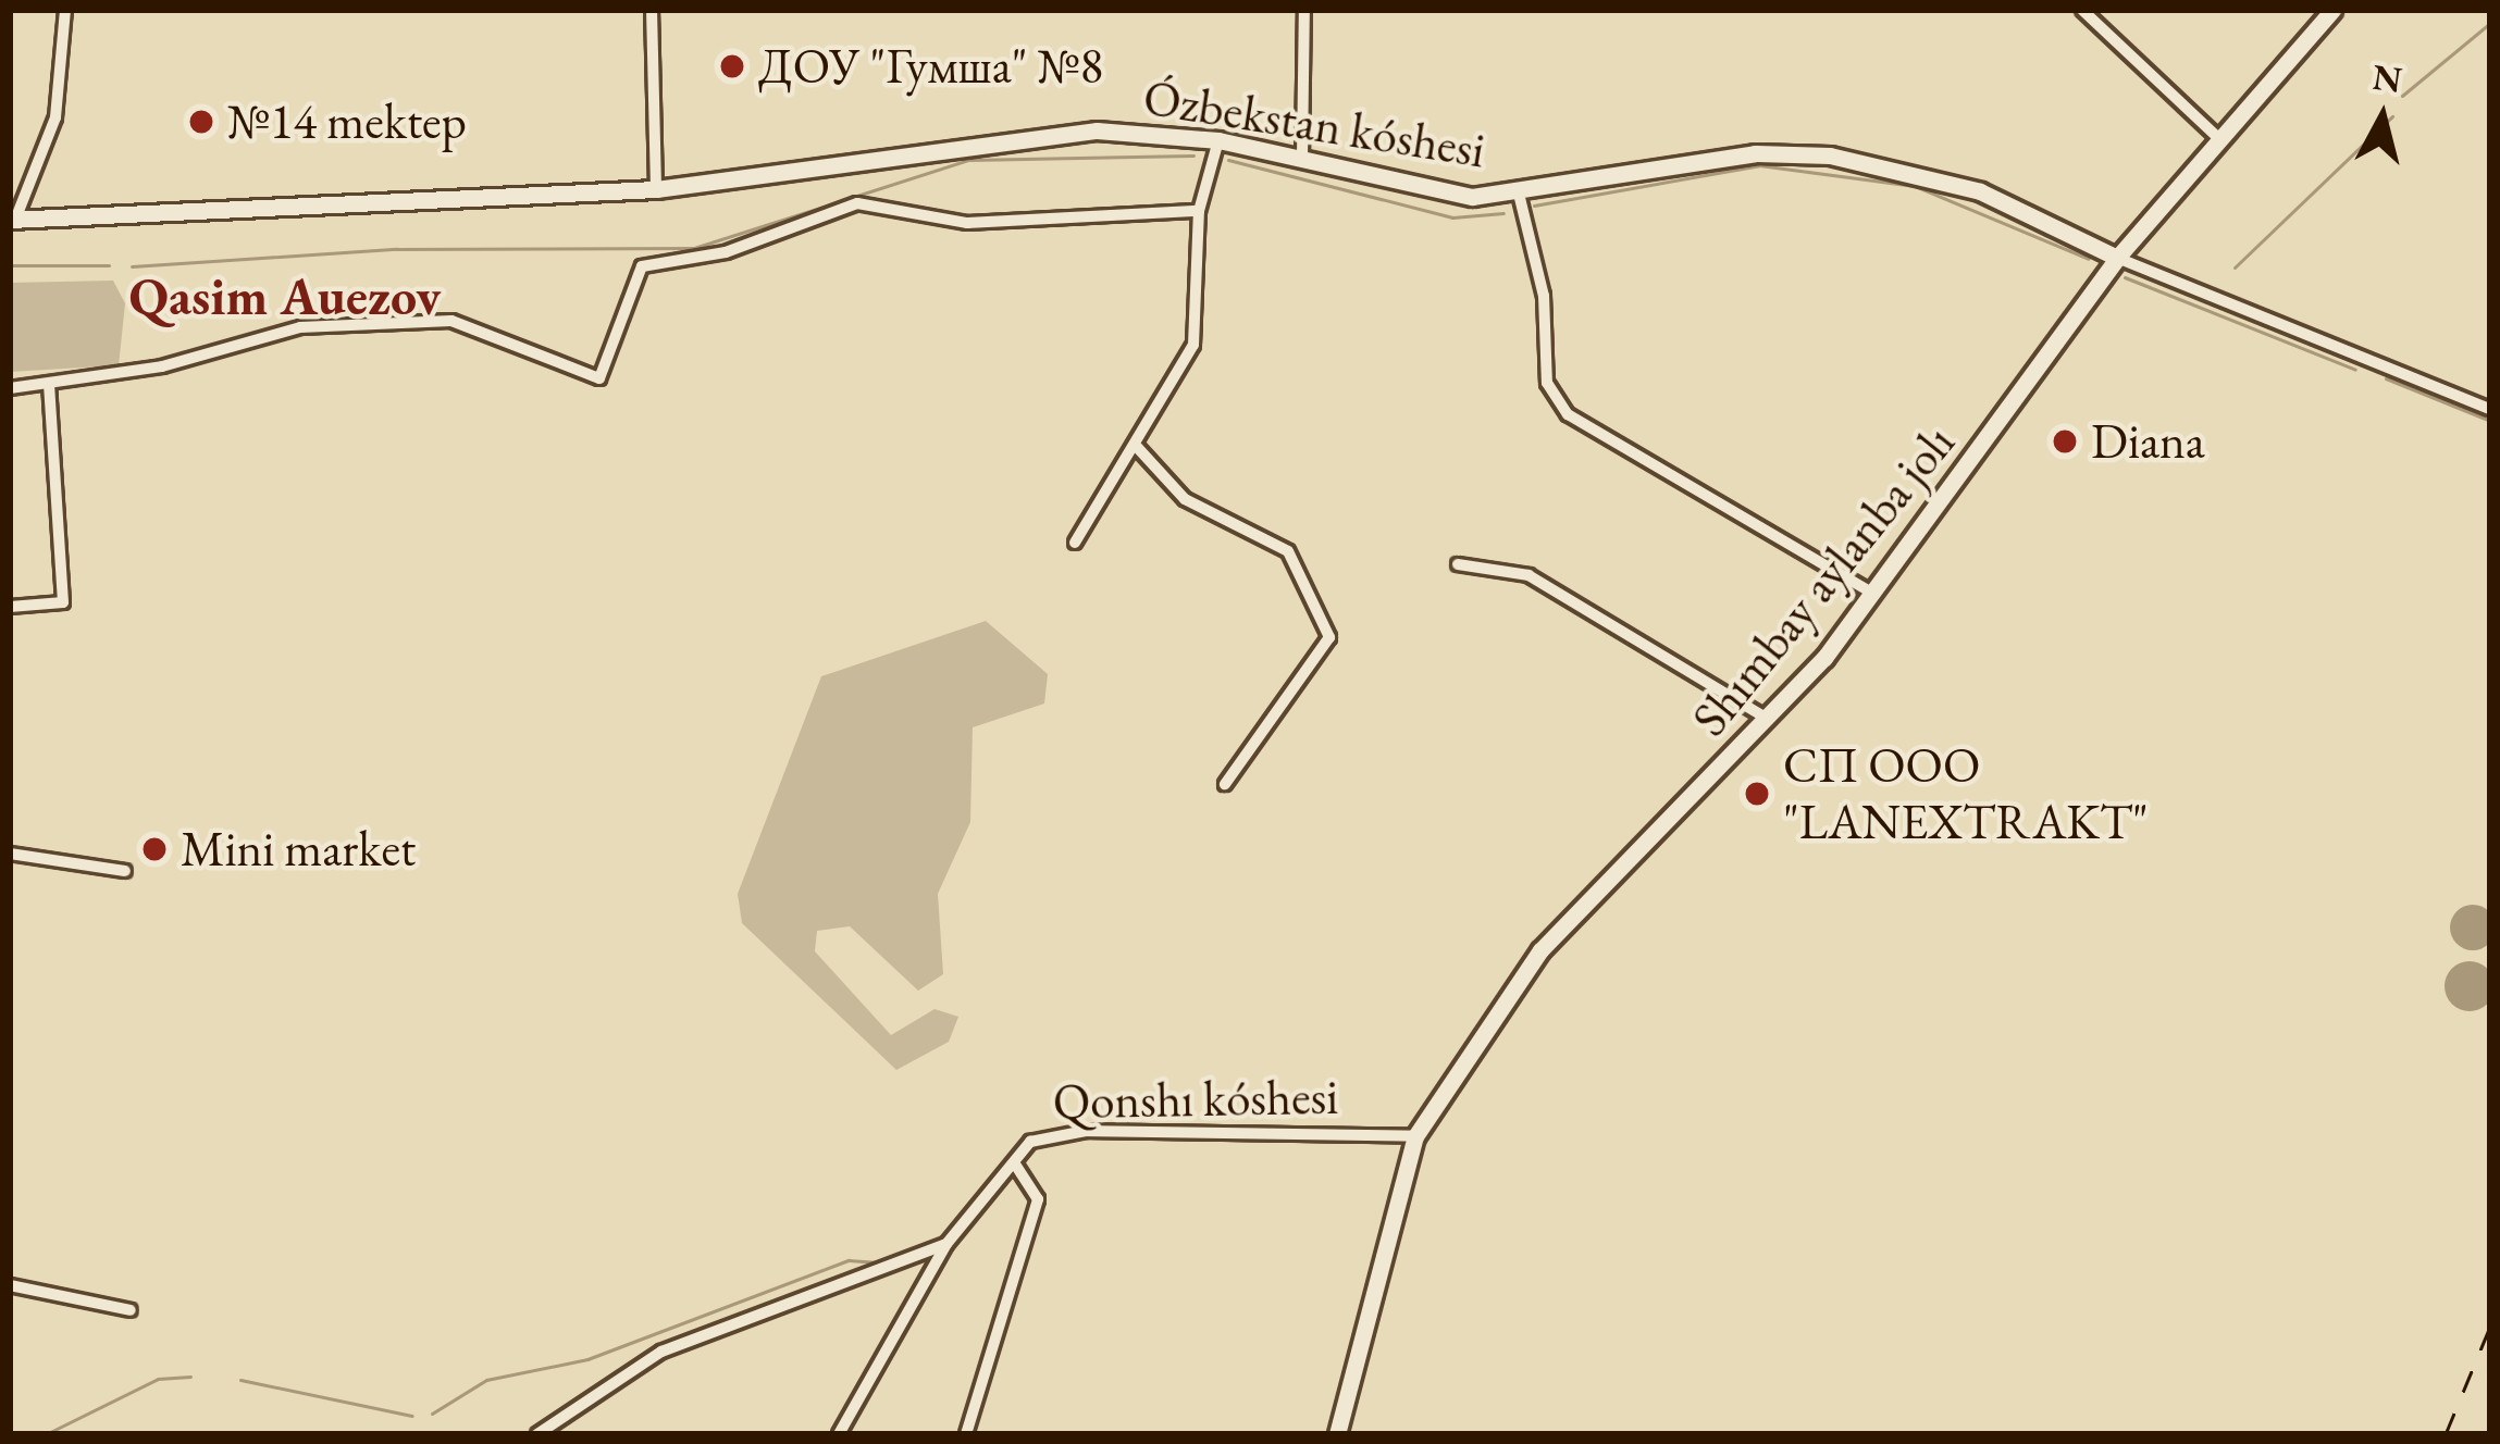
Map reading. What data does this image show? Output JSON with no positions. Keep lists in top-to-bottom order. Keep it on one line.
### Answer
{"streets":{"street":["Ózbekstan kóshesi","Shımbay aylanba jolı","Qonshı kóshesi"]},"crossings":[["Ózbekstan kóshesi","Shımbay aylanba jolı"],["Shımbay aylanba jolı","Qonshı kóshesi"]],"districts":["Qasim Auezov"],"places":["ДОУ \"Гумша\" №8","№14 mektep","Diana","СП ООО \"LANEXTRAKT\"","Mini market"],"north":"top"}
